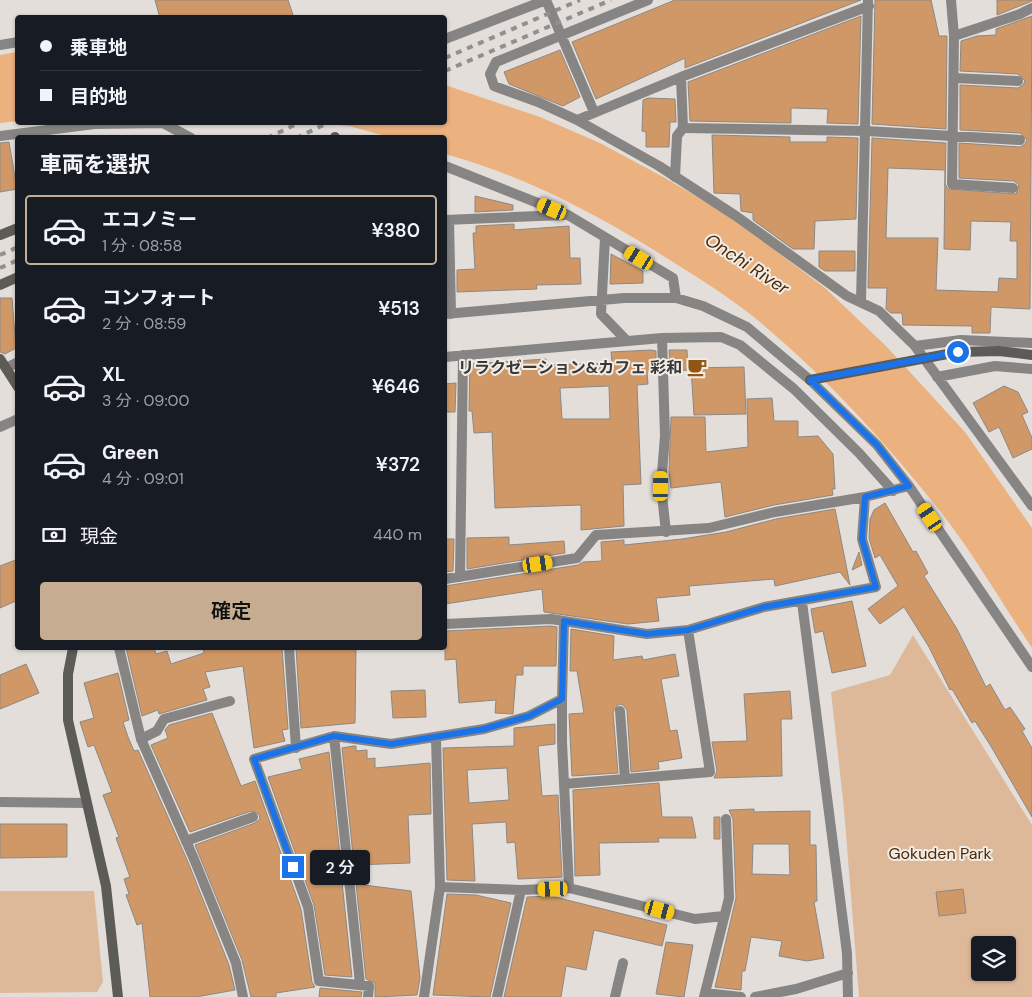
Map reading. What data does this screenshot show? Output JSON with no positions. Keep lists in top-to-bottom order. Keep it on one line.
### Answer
{"water":["Onchi River"],"parks":["Gokuden Park"],"places":{"cafe":["リラクゼーション&カフェ 彩和"]},"page":{"banner":["乗車地","目的地"],"heading":"車両を選択","list":[{"name":"エコノミー","note":"1 分 · 08:58","value":"¥380"},{"name":"コンフォート","note":"2 分 · 08:59","value":"¥513"},{"name":"XL","note":"3 分 · 09:00","value":"¥646"},{"name":"Green","note":"4 分 · 09:01","value":"¥372"}],"pay":["現金","440 m"],"buttons":"確定","bubble":"2 分"}}
